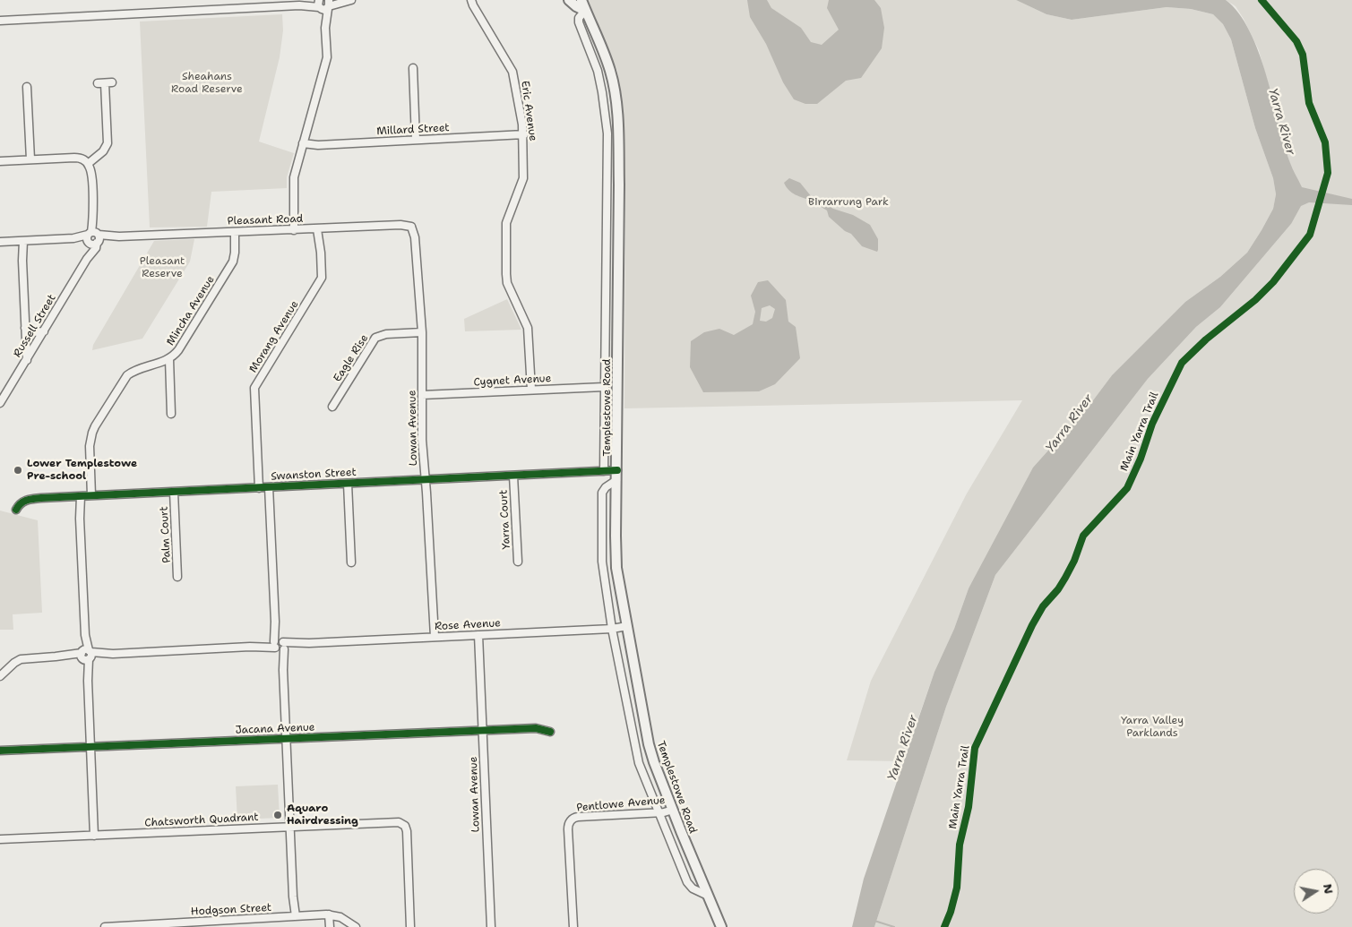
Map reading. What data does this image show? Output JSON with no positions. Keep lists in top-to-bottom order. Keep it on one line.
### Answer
{"streets":{"main road":["Templestowe Road"],"street":["Eric Avenue","Millard Street","Pleasant Road","Mincha Avenue","Russell Street","Morang Avenue","Eagle Rise","Cygnet Avenue","Lowan Avenue","Swanston Street","Yarra Court","Palm Court","Rose Avenue","Jacana Avenue","Pentlowe Avenue","Chatsworth Quadrant","Hodgson Street"],"cycle path":["Main Yarra Trail"]},"crossings":[["Eric Avenue","Millard Street"],["Eric Avenue","Cygnet Avenue"],["Pleasant Road","Mincha Avenue"],["Pleasant Road","Russell Street"],["Pleasant Road","Morang Avenue"],["Pleasant Road","Lowan Avenue"],["Mincha Avenue","Swanston Street"],["Morang Avenue","Swanston Street"],["Eagle Rise","Lowan Avenue"],["Cygnet Avenue","Templestowe Road"],["Cygnet Avenue","Lowan Avenue"],["Templestowe Road","Swanston Street"],["Templestowe Road","Rose Avenue"],["Templestowe Road","Pentlowe Avenue"],["Lowan Avenue","Swanston Street"],["Lowan Avenue","Rose Avenue"],["Lowan Avenue","Jacana Avenue"],["Swanston Street","Yarra Court"],["Swanston Street","Palm Court"]],"water":["Yarra River"],"parks":["Sheahans Road Reserve","Birrarrung Park","Pleasant Reserve","Yarra Valley Parklands"],"places":["Lower Templestowe Pre-school","Aquaro Hairdressing"],"north":"right"}
